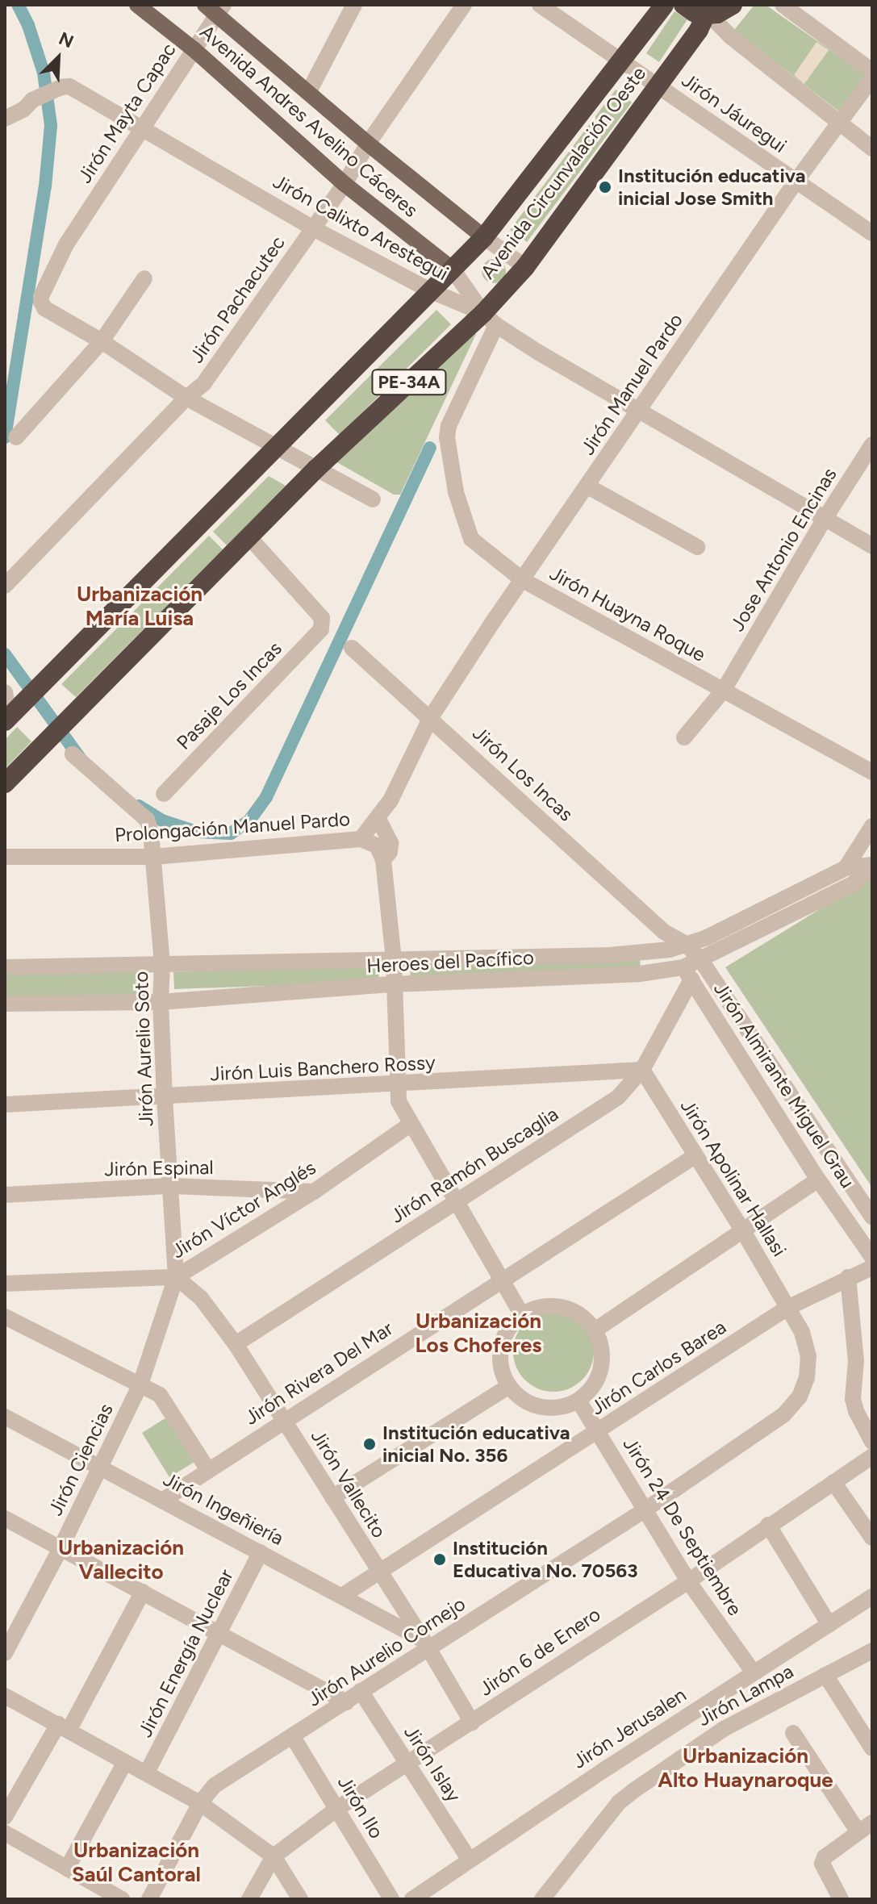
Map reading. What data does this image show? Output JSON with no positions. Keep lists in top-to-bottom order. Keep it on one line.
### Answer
{"streets":{"highway":["Avenida Circunvalación Oeste","PE-34A"],"main road":["Avenida Andres Avelino Cáceres"],"street":["Jirón Mayta Capac","Jirón Jáuregui","Jirón Calixto Arestegui","Jirón Pachacutec","Jirón Manuel Pardo","Jose Antonio Encinas","Jirón Huayna Roque","Pasaje Los Incas","Jirón Los Incas","Prolongación Manuel Pardo","Heroes del Pacífico","Jirón Aurelio Soto","Jirón Luis Banchero Rossy","Jirón Almirante Miguel Grau","Jirón Ramón Buscaglia","Jirón Espinal","Jirón Apolinar Hallasi","Jirón Víctor Anglés","Jirón Carlos Barea","Jirón Rivera Del Mar","Jirón Ciencias","Jirón Vallecito","Jirón Ingeñiería","Jirón 24 De Septiembre","Jirón Aurelio Cornejo","Jirón 6 de Enero","Jirón Energía Nuclear","Jirón Lampa","Jirón Jerusalen","Jirón Islay","Jirón Ilo"]},"crossings":[["Jirón Mayta Capac","Avenida Andres Avelino Cáceres"],["Jirón Mayta Capac","Jirón Calixto Arestegui"],["Jirón Jáuregui","Avenida Circunvalación Oeste"],["Jirón Jáuregui","Jirón Manuel Pardo"],["Avenida Andres Avelino Cáceres","Avenida Circunvalación Oeste"],["Avenida Andres Avelino Cáceres","Jirón Pachacutec"],["Avenida Circunvalación Oeste","Jirón Calixto Arestegui"],["Avenida Circunvalación Oeste","Jirón Huayna Roque"],["Avenida Circunvalación Oeste","Pasaje Los Incas"],["Jirón Calixto Arestegui","Jirón Pachacutec"],["Jirón Calixto Arestegui","Jirón Manuel Pardo"],["Jirón Calixto Arestegui","Jose Antonio Encinas"],["Jirón Calixto Arestegui","Jirón Huayna Roque"],["Jirón Manuel Pardo","Jirón Huayna Roque"],["Jirón Manuel Pardo","Jirón Los Incas"],["Jirón Manuel Pardo","Prolongación Manuel Pardo"],["Jose Antonio Encinas","Jirón Huayna Roque"],["Jirón Los Incas","Prolongación Manuel Pardo"],["Jirón Los Incas","Heroes del Pacífico"],["Prolongación Manuel Pardo","Jirón Aurelio Soto"],["Heroes del Pacífico","Jirón Aurelio Soto"],["Heroes del Pacífico","Jirón Almirante Miguel Grau"],["Heroes del Pacífico","Jirón Ramón Buscaglia"],["Jirón Aurelio Soto","Jirón Luis Banchero Rossy"],["Jirón Aurelio Soto","Jirón Espinal"],["Jirón Aurelio Soto","Jirón Víctor Anglés"],["Jirón Aurelio Soto","Jirón Ciencias"],["Jirón Aurelio Soto","Jirón Vallecito"],["Jirón Luis Banchero Rossy","Jirón Ramón Buscaglia"],["Jirón Luis Banchero Rossy","Jirón Apolinar Hallasi"],["Jirón Almirante Miguel Grau","Jirón Ramón Buscaglia"],["Jirón Ramón Buscaglia","Jirón Apolinar Hallasi"],["Jirón Ramón Buscaglia","Jirón Vallecito"],["Jirón Espinal","Jirón Víctor Anglés"],["Jirón Apolinar Hallasi","Jirón Carlos Barea"],["Jirón Apolinar Hallasi","Jirón Rivera Del Mar"],["Jirón Apolinar Hallasi","Jirón Aurelio Cornejo"],["Jirón Víctor Anglés","Jirón Ciencias"],["Jirón Víctor Anglés","Jirón Vallecito"],["Jirón Carlos Barea","Jirón Vallecito"],["Jirón Carlos Barea","Jirón Ingeñiería"],["Jirón Carlos Barea","Jirón 24 De Septiembre"],["Jirón Carlos Barea","Jirón Aurelio Cornejo"],["Jirón Rivera Del Mar","Jirón Vallecito"],["Jirón Rivera Del Mar","Jirón Ingeñiería"],["Jirón Ciencias","Jirón Vallecito"],["Jirón Ciencias","Jirón Ingeñiería"],["Jirón Vallecito","Jirón Ingeñiería"],["Jirón Vallecito","Jirón Aurelio Cornejo"],["Jirón Vallecito","Jirón 6 de Enero"],["Jirón Ingeñiería","Jirón Aurelio Cornejo"],["Jirón Ingeñiería","Jirón Energía Nuclear"],["Jirón 24 De Septiembre","Jirón Aurelio Cornejo"],["Jirón 24 De Septiembre","Jirón 6 de Enero"],["Jirón 24 De Septiembre","Jirón Jerusalen"],["Jirón Aurelio Cornejo","Jirón Islay"],["Jirón Aurelio Cornejo","Jirón Ilo"],["Jirón 6 de Enero","Jirón Islay"],["Jirón 6 de Enero","Jirón Ilo"],["Jirón Jerusalen","Jirón Islay"]],"districts":["Urbanización María Luisa","Urbanización Los Choferes","Urbanización Vallecito","Urbanización Alto Huaynaroque","Urbanización Saúl Cantoral"],"places":["Institución educativa inicial Jose Smith","Institución educativa inicial No. 356","Institución Educativa No. 70563"],"north":"top right"}
